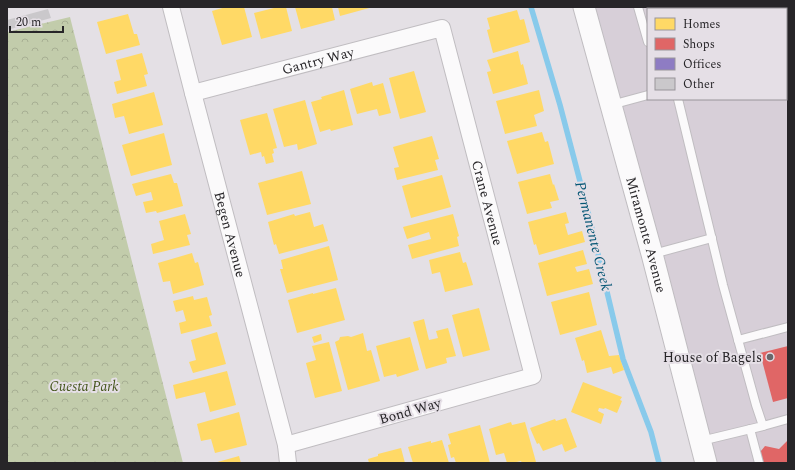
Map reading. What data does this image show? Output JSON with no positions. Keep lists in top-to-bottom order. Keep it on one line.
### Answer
{"streets":{"street":["Gantry Way","Crane Avenue","Begen Avenue","Miramonte Avenue","Bond Way"]},"crossings":[["Gantry Way","Crane Avenue"],["Gantry Way","Begen Avenue"],["Crane Avenue","Bond Way"],["Begen Avenue","Bond Way"]],"water":["Permanente Creek"],"parks":["Cuesta Park"],"places":["House of Bagels"],"legend":["Homes","Shops","Offices","Other"],"scale_bar":"20 m"}
